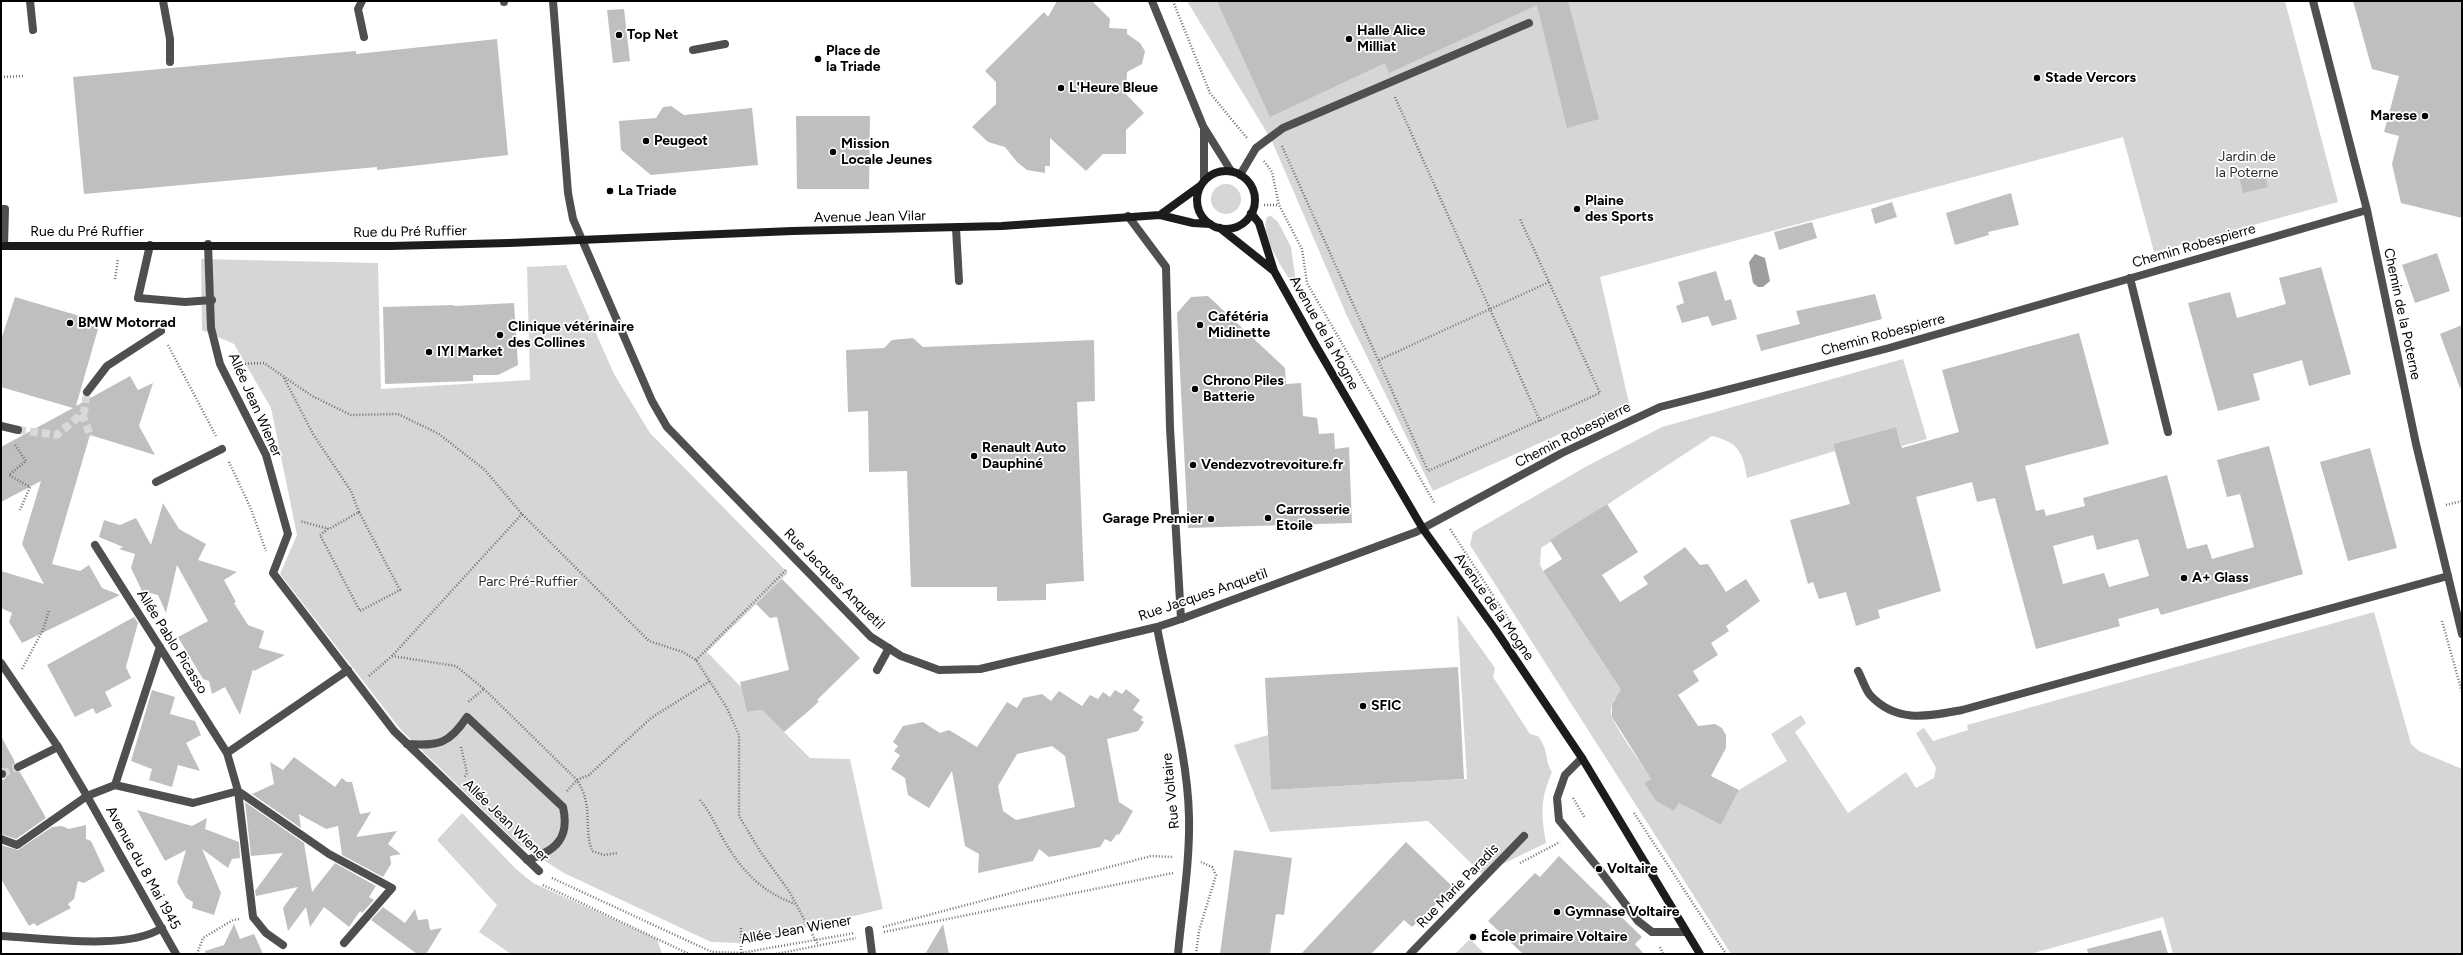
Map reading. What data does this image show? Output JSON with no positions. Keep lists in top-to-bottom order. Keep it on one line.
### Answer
{"streets":{"main road":["Avenue Jean Vilar","Rue du Pré Ruffier","Avenue de la Mogne"],"street":["Chemin Robespierre","Chemin de la Poterne","Allée Jean Wiener","Rue Jacques Anquetil","Allée Pablo Picasso","Rue Voltaire","Avenue du 8 Mai 1945","Rue Marie Paradis"]},"crossings":[["Avenue Jean Vilar","Rue du Pré Ruffier"],["Avenue Jean Vilar","Avenue de la Mogne"],["Avenue Jean Vilar","Rue Jacques Anquetil"],["Rue du Pré Ruffier","Allée Jean Wiener"],["Rue du Pré Ruffier","Rue Jacques Anquetil"],["Chemin Robespierre","Chemin de la Poterne"],["Chemin Robespierre","Avenue de la Mogne"],["Chemin Robespierre","Rue Jacques Anquetil"],["Avenue de la Mogne","Rue Jacques Anquetil"],["Rue Jacques Anquetil","Rue Voltaire"],["Allée Pablo Picasso","Avenue du 8 Mai 1945"]],"parks":["Jardin de la Poterne","Parc Pré-Ruffier"],"places":["Top Net","Halle Alice Milliat","Place de la Triade","Stade Vercors","L'Heure Bleue","Marese","Peugeot","Mission Locale Jeunes","La Triade","Plaine des Sports","BMW Motorrad","Cafétéria Midinette","Clinique vétérinaire des Collines","IYI Market","Chrono Piles Batterie","Renault Auto Dauphiné","Vendezvotrevoiture.fr","Carrosserie Etoile","Garage Premier","A+ Glass","SFIC","Voltaire","Gymnase Voltaire","École primaire Voltaire"]}
